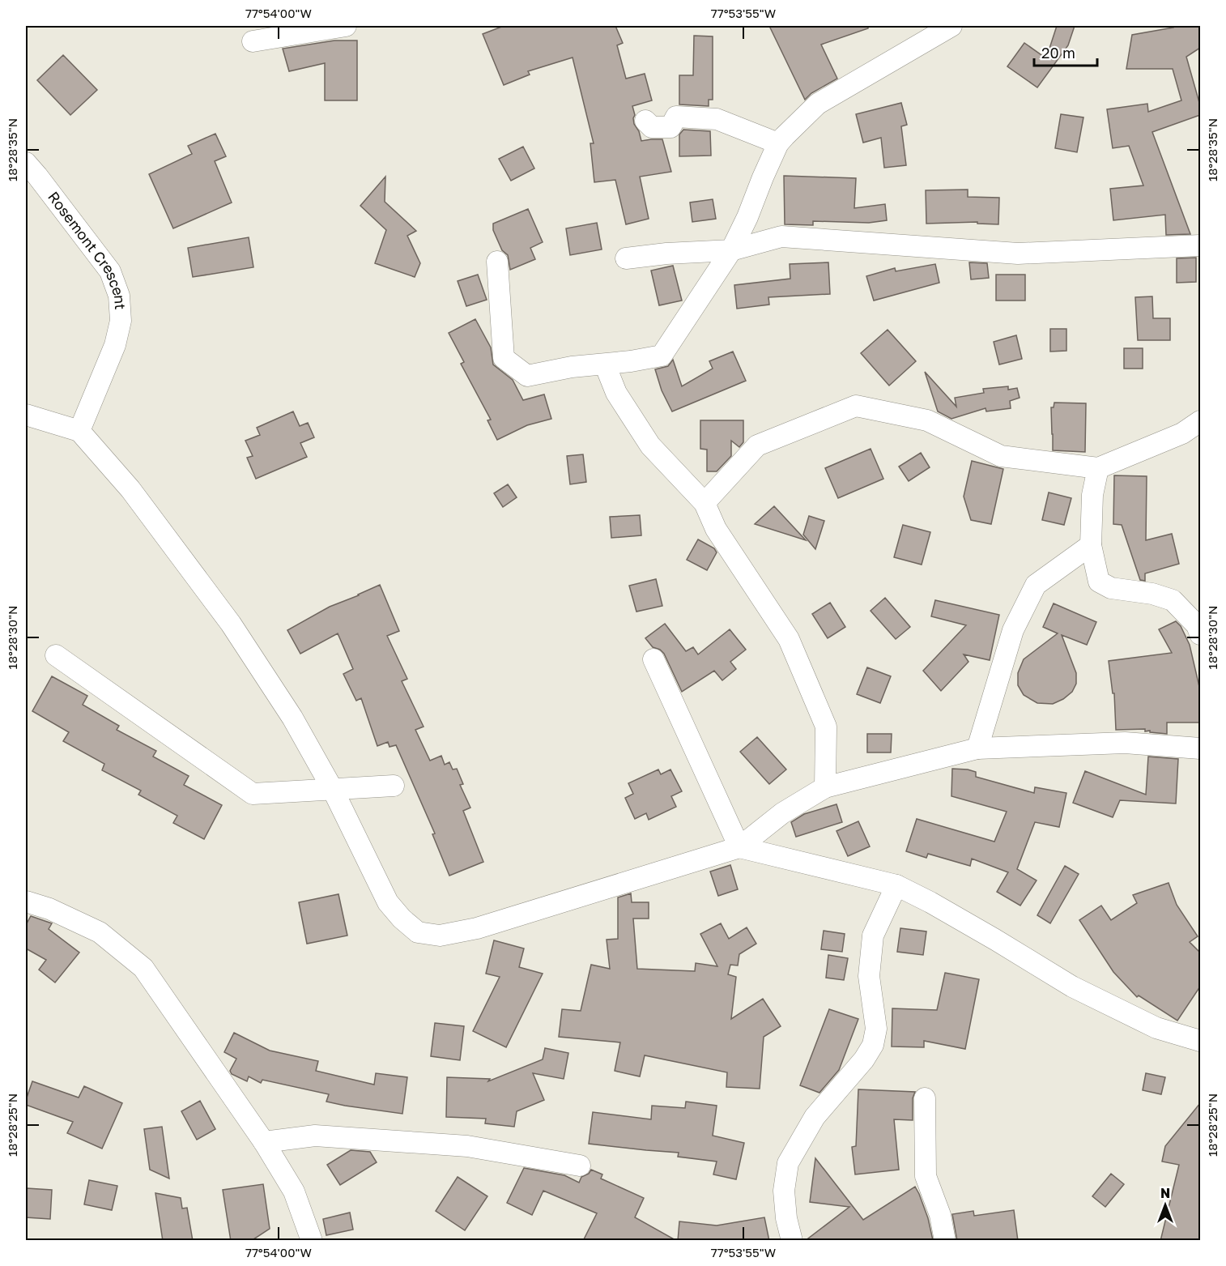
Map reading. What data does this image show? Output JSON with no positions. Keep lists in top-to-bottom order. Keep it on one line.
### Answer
{"streets":{"street":["Rosemont Crescent"]},"scale_bar":"20 m","north":"top","coordinates":["77°54'00\"W","77°53'55\"W","18°28'35\"N","18°28'30\"N","18°28'25\"N"]}
